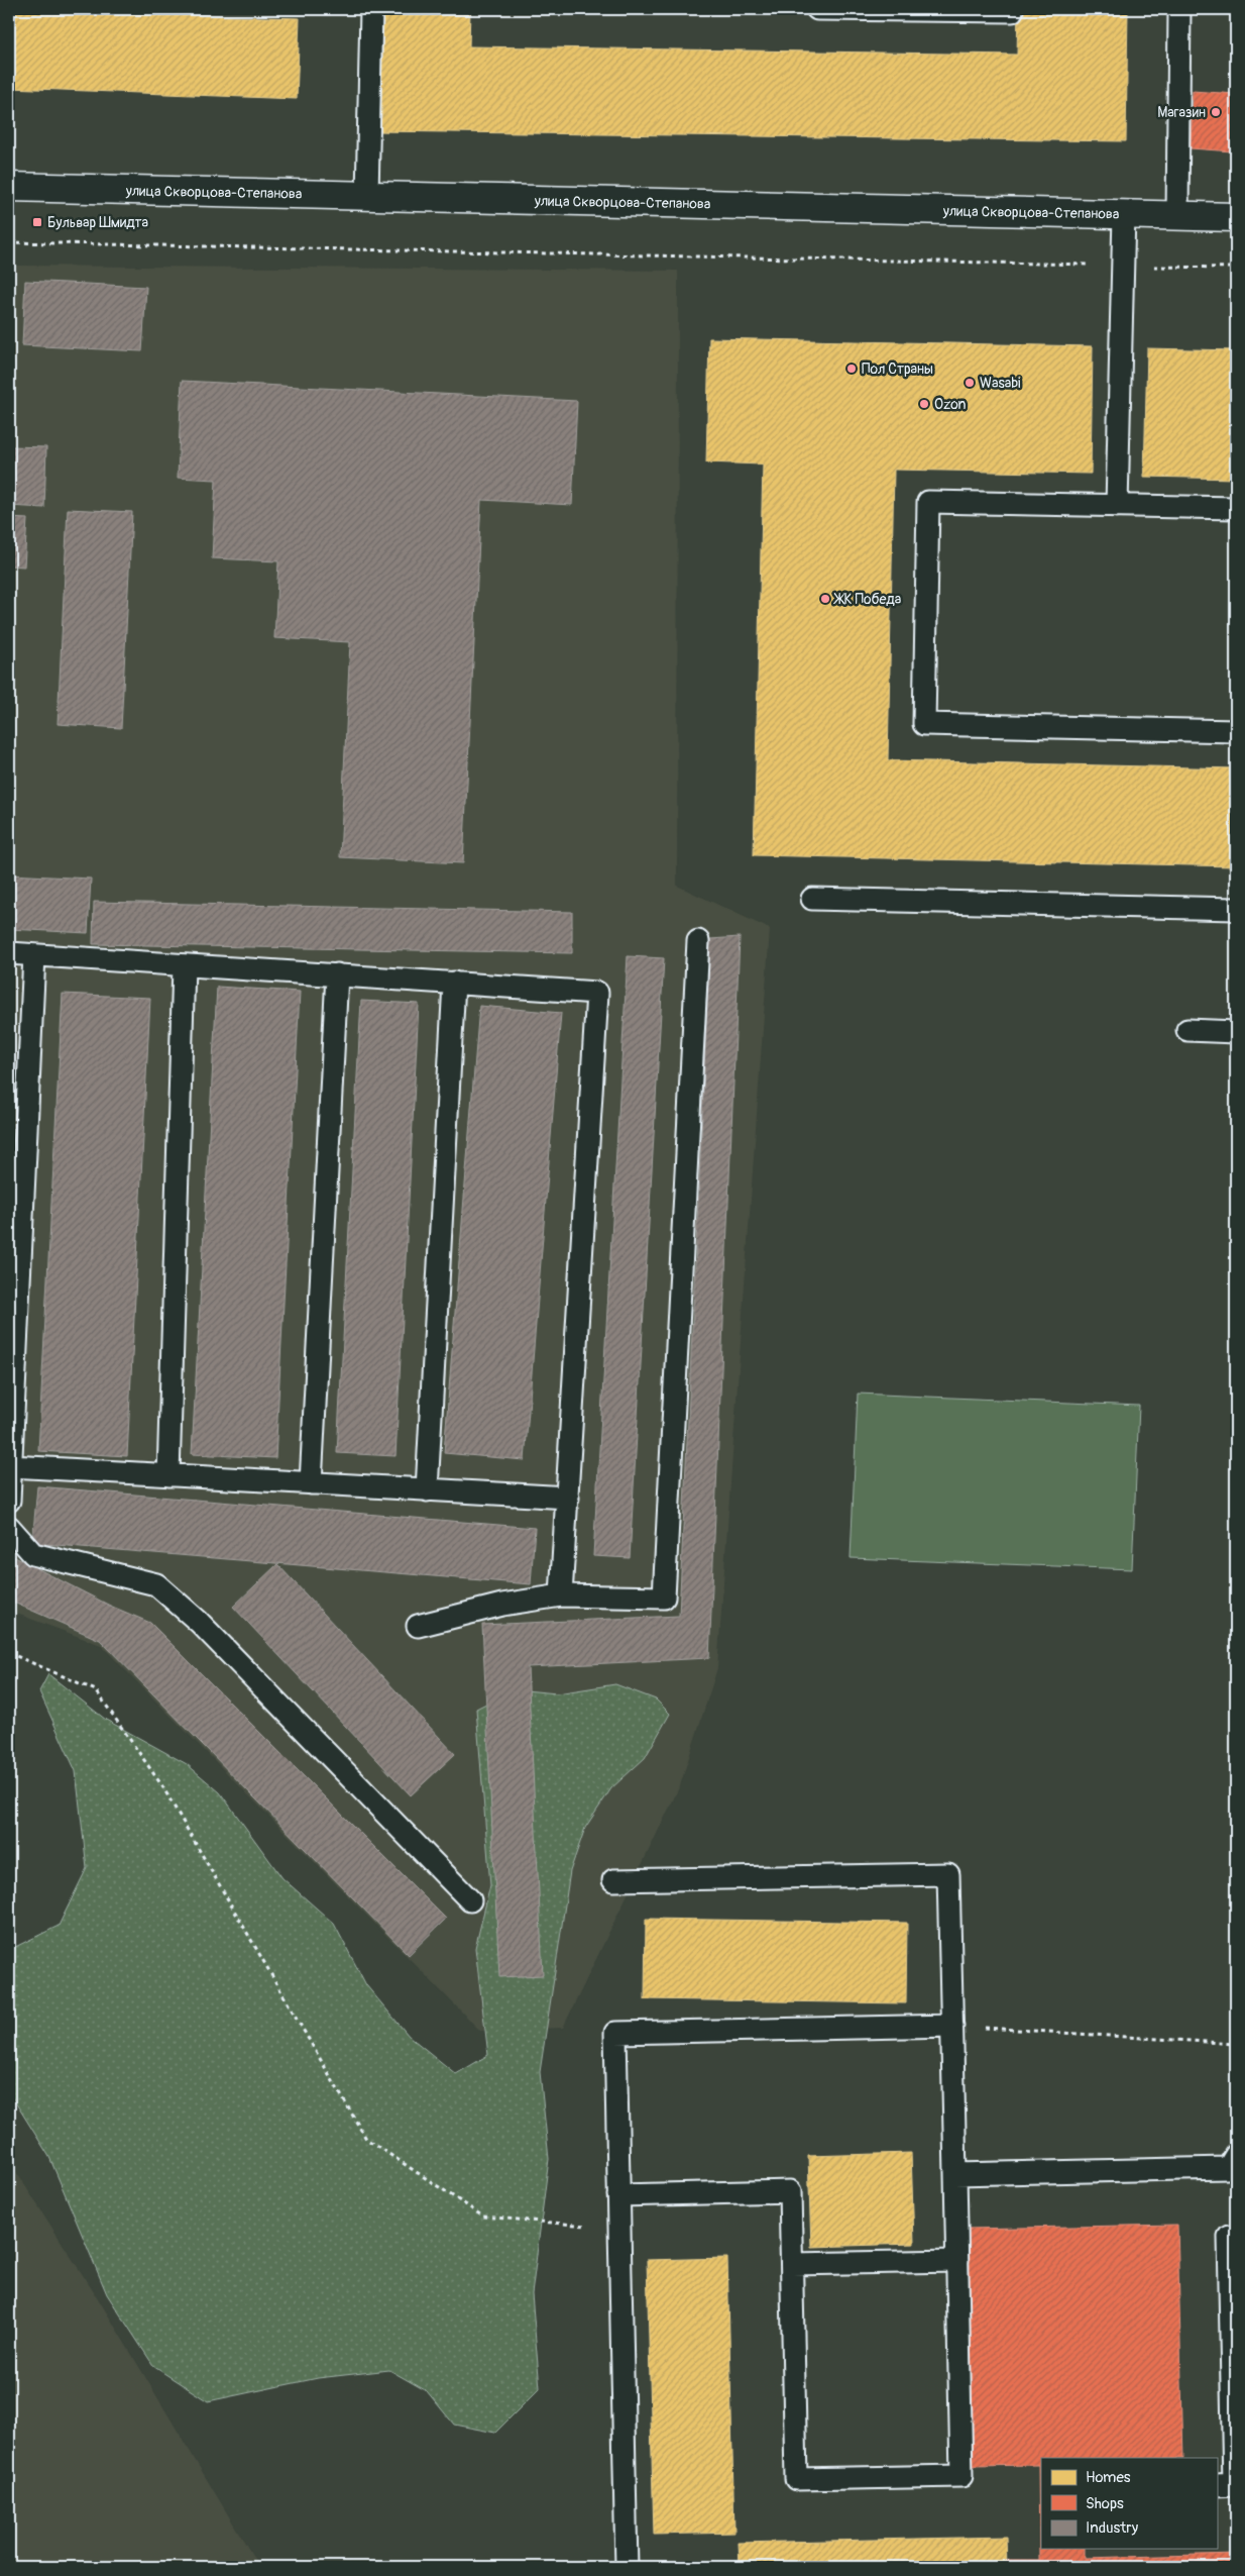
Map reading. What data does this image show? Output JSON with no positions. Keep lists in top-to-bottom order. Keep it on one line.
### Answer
{"streets":{"street":["улица Скворцова-Степанова"]},"places":{"other":["Магазин","Пол Страны","Wasabi","Ozon","ЖК Победа"],"transit":["Бульвар Шмидта"]},"legend":["Homes","Shops","Industry"]}
